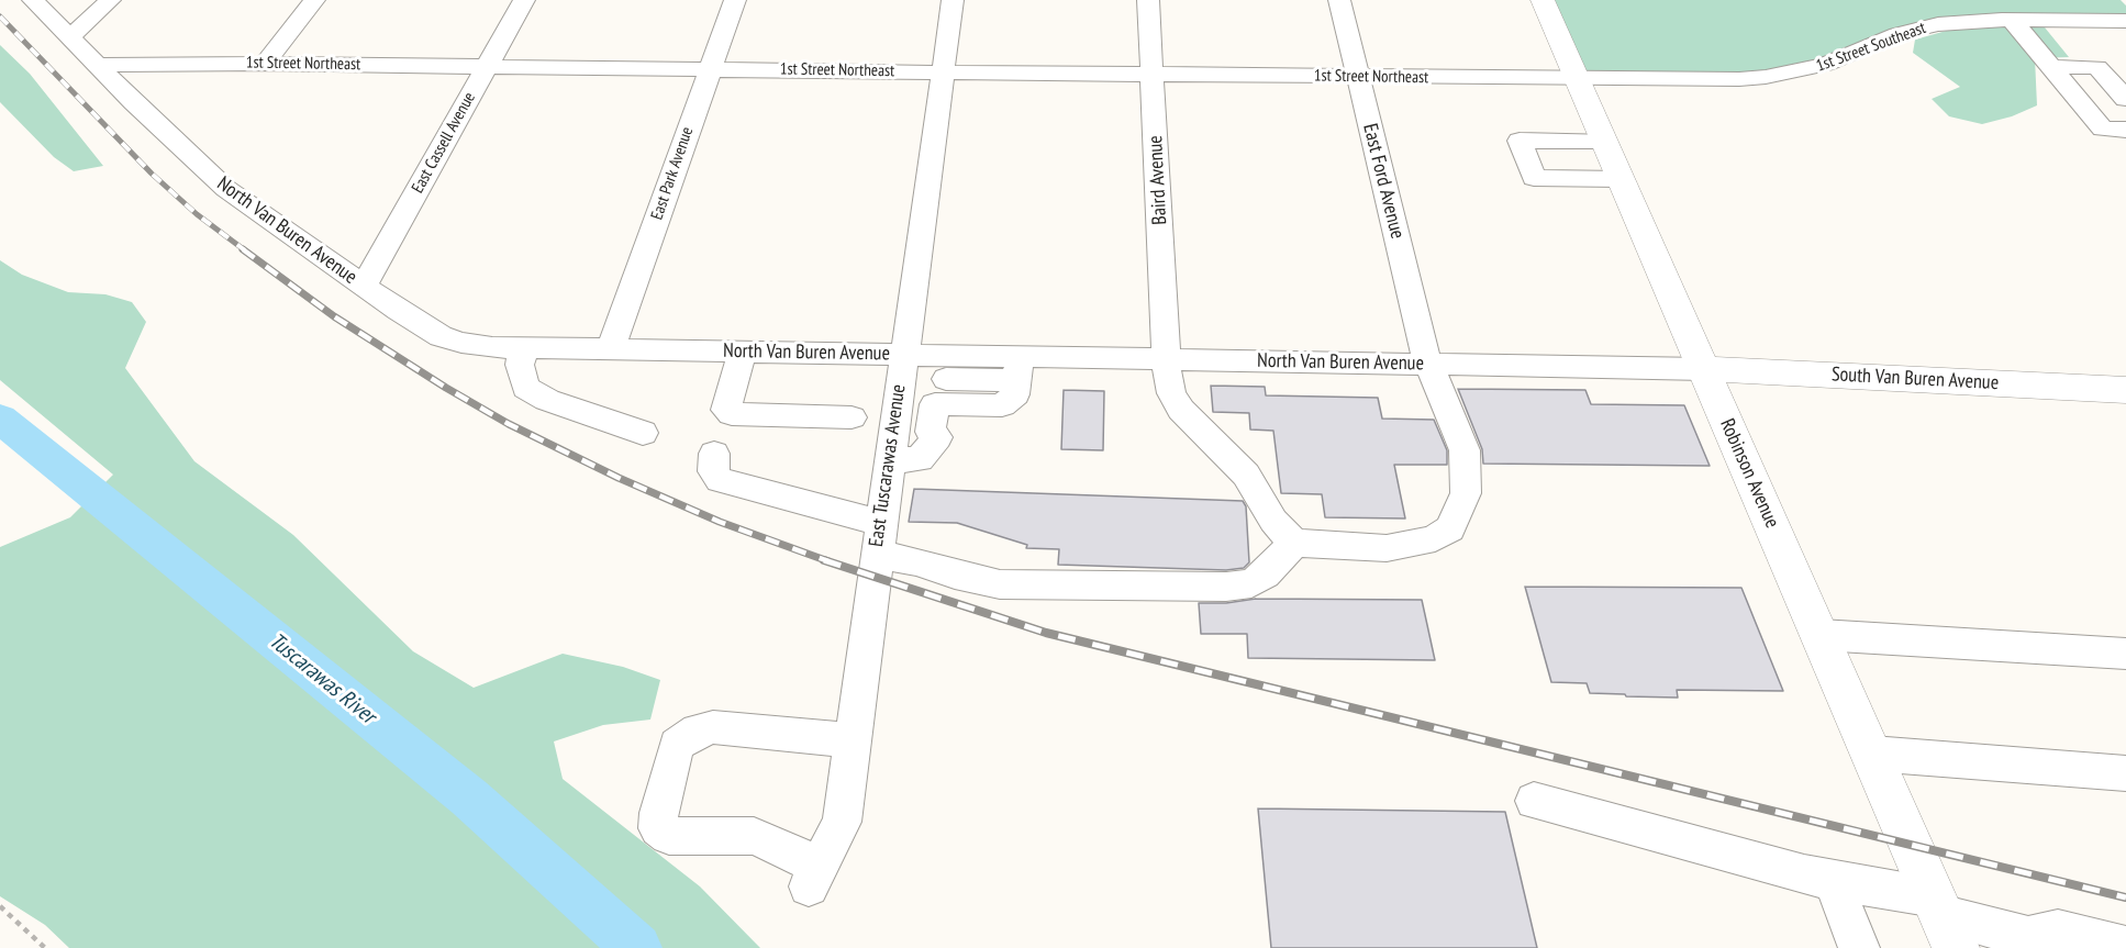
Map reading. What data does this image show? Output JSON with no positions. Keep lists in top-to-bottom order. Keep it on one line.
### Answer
{"streets":{"main road":["South Van Buren Avenue","Robinson Avenue"],"street":["1st Street Southeast","1st Street Northeast","East Cassell Avenue","East Park Avenue","Baird Avenue","East Ford Avenue","North Van Buren Avenue","East Tuscarawas Avenue"]},"crossings":[["1st Street Southeast","1st Street Northeast"],["1st Street Southeast","Robinson Avenue"],["1st Street Northeast","East Cassell Avenue"],["1st Street Northeast","East Park Avenue"],["1st Street Northeast","Baird Avenue"],["1st Street Northeast","East Ford Avenue"],["1st Street Northeast","North Van Buren Avenue"],["1st Street Northeast","East Tuscarawas Avenue"],["1st Street Northeast","Robinson Avenue"],["East Cassell Avenue","North Van Buren Avenue"],["East Park Avenue","North Van Buren Avenue"],["Baird Avenue","East Ford Avenue"],["Baird Avenue","North Van Buren Avenue"],["East Ford Avenue","North Van Buren Avenue"],["North Van Buren Avenue","South Van Buren Avenue"],["North Van Buren Avenue","East Tuscarawas Avenue"],["North Van Buren Avenue","Robinson Avenue"],["South Van Buren Avenue","Robinson Avenue"]],"water":["Tuscarawas River"]}
